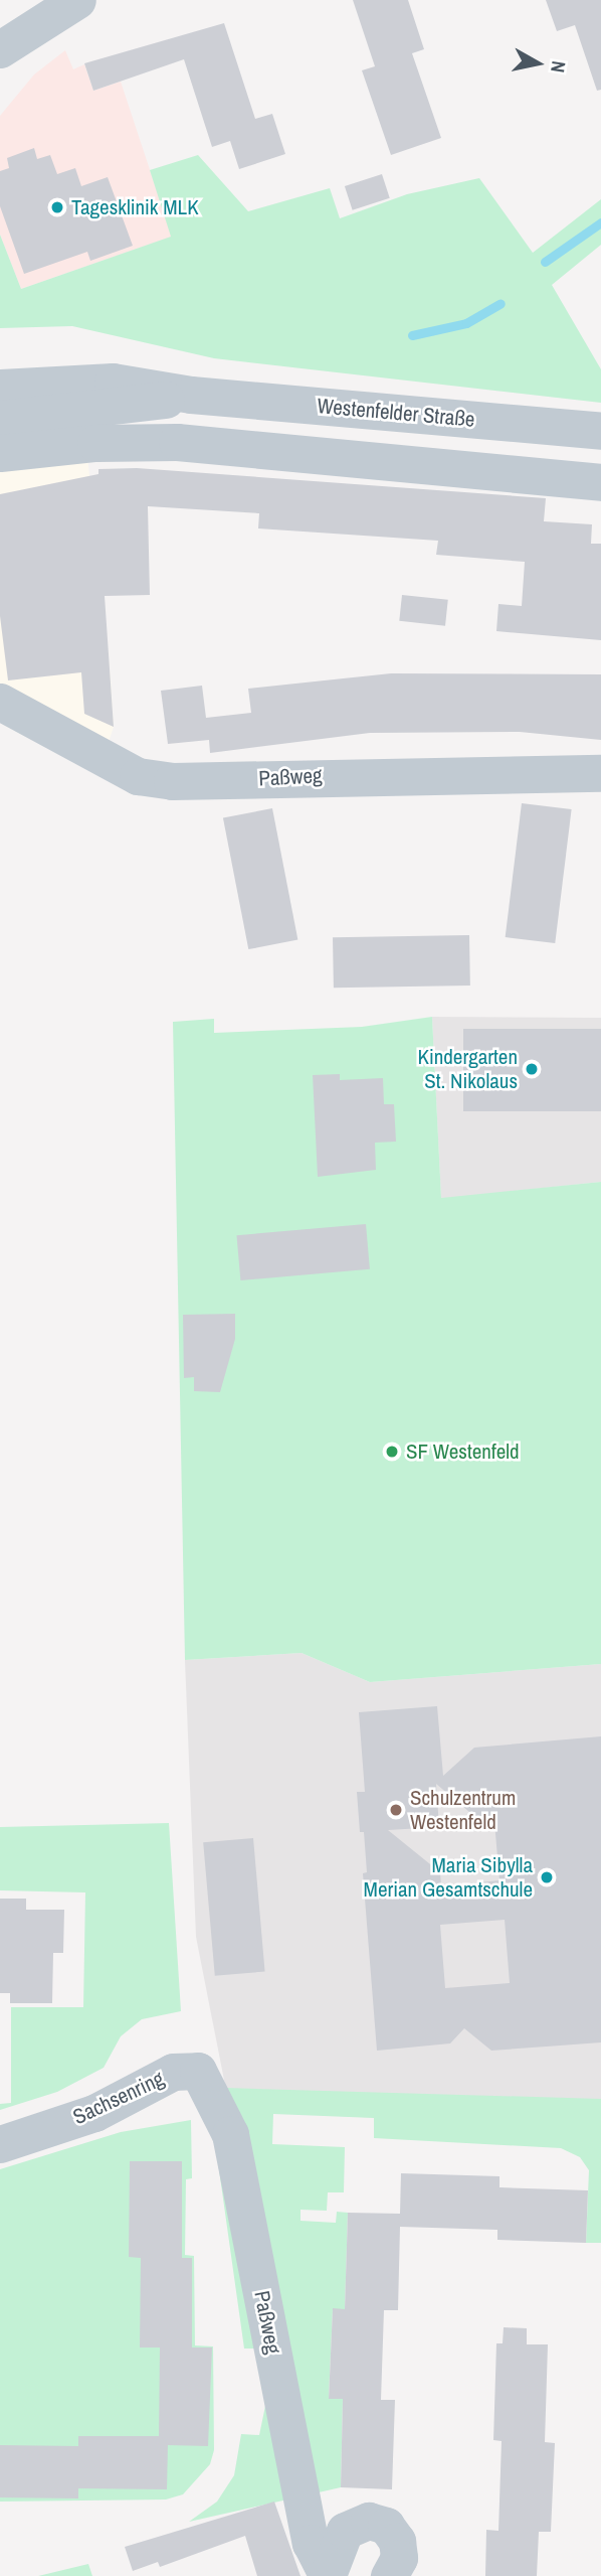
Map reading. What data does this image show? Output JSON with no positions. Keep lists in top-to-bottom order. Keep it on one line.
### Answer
{"streets":{"street":["Westenfelder Straße","Paßweg","Sachsenring"]},"crossings":[["Paßweg","Sachsenring"]],"places":["Tagesklinik MLK","Kindergarten St. Nikolaus","SF Westenfeld","Schulzentrum Westenfeld","Maria Sibylla Merian Gesamtschule"],"north":"right"}
